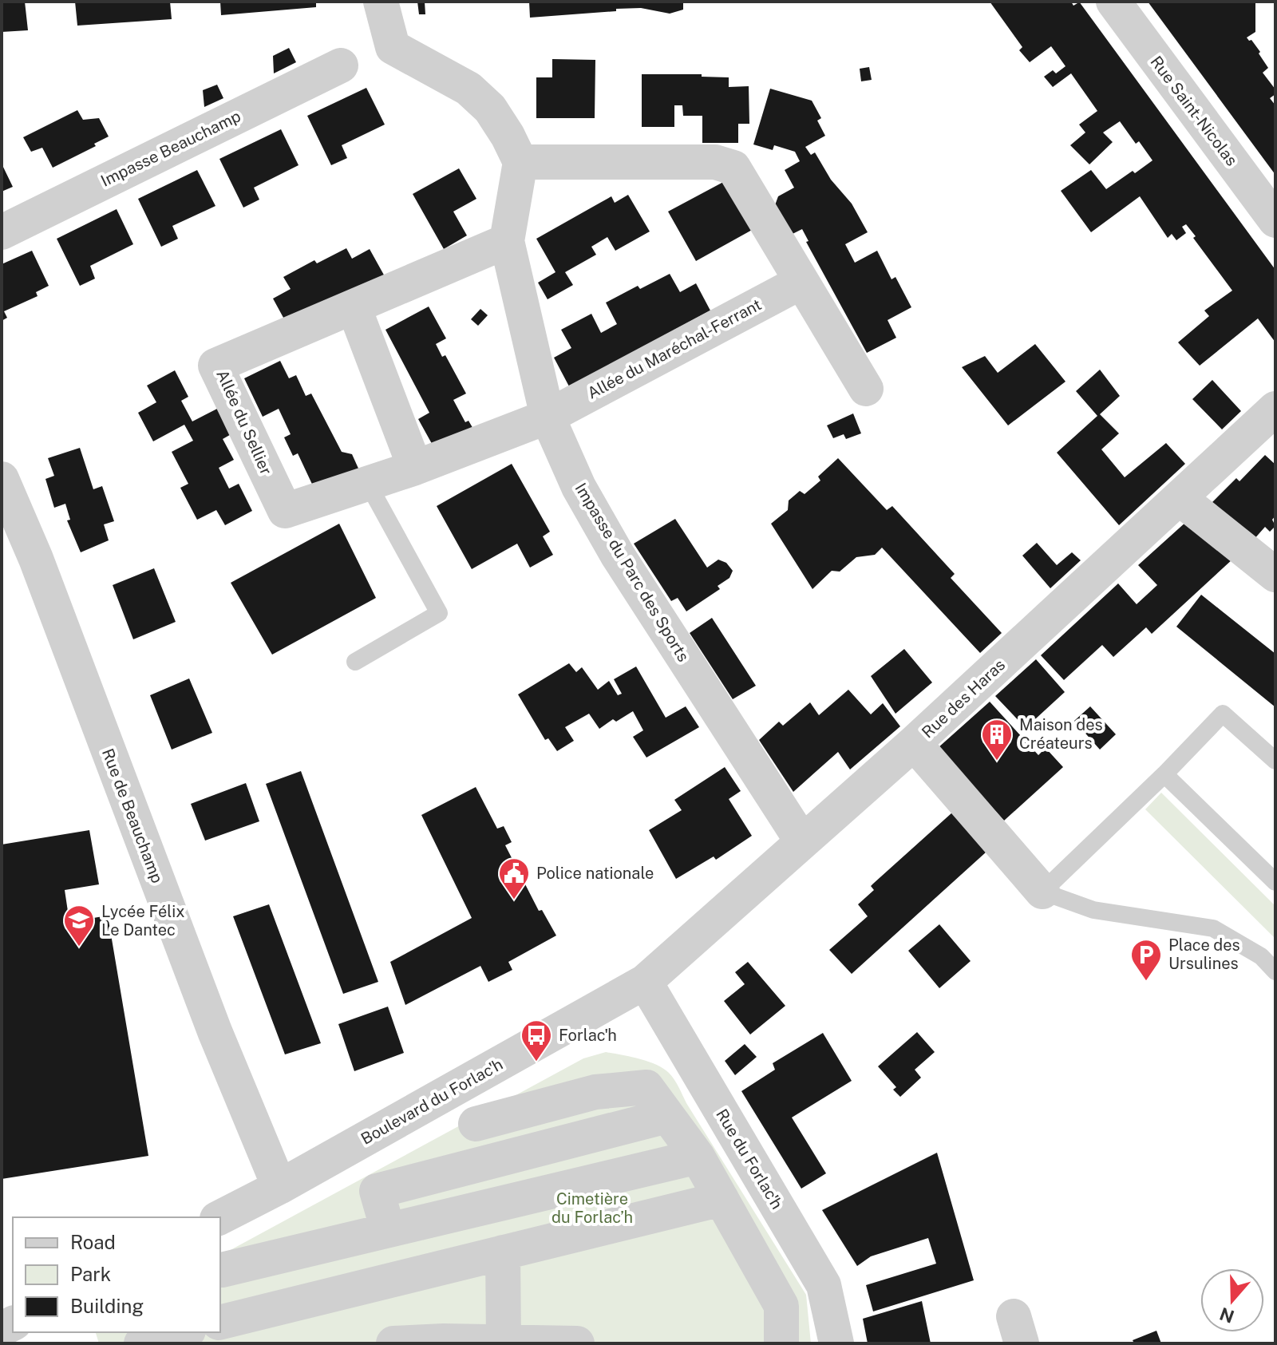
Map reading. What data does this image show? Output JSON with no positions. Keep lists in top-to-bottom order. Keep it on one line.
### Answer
{"streets":{"street":["Rue Saint-Nicolas","Impasse Beauchamp","Allée du Maréchal-Ferrant","Allée du Sellier","Impasse du Parc des Sports","Rue des Haras","Rue de Beauchamp","Boulevard du Forlac'h","Rue du Forlac'h"]},"crossings":[["Allée du Maréchal-Ferrant","Allée du Sellier"],["Allée du Maréchal-Ferrant","Impasse du Parc des Sports"],["Allée du Sellier","Impasse du Parc des Sports"],["Impasse du Parc des Sports","Rue des Haras"],["Rue des Haras","Boulevard du Forlac'h"],["Rue des Haras","Rue du Forlac'h"],["Rue de Beauchamp","Boulevard du Forlac'h"],["Boulevard du Forlac'h","Rue du Forlac'h"]],"parks":["Cimetière du Forlac’h"],"places":{"building":["Maison des Créateurs"],"public building":["Police nationale"],"school or university":["Lycée Félix Le Dantec"],"parking":["Place des Ursulines"],"bus stop":["Forlac'h"]},"legend":["Road","Park","Building"],"north":"bottom"}
